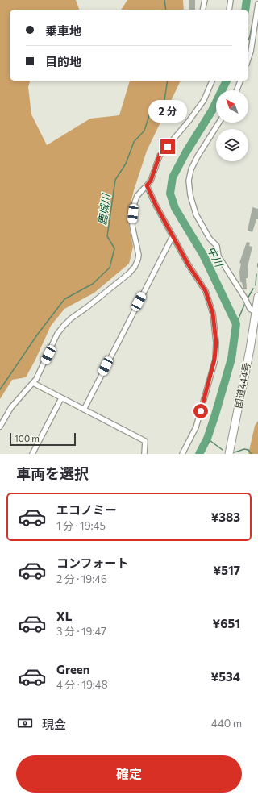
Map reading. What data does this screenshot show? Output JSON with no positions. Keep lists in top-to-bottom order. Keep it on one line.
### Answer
{"streets":{"highway":["国道444号"]},"water":["鹿城川","中川"],"scale_bar":"100 m","north":"top left","page":{"banner":["乗車地","目的地"],"bubble":"2 分","scale":"100 m","heading":"車両を選択","list":[{"name":"エコノミー","note":"1 分 · 19:45","value":"¥383"},{"name":"コンフォート","note":"2 分 · 19:46","value":"¥517"},{"name":"XL","note":"3 分 · 19:47","value":"¥651"},{"name":"Green","note":"4 分 · 19:48","value":"¥534"}],"pay":["現金","440 m"],"buttons":"確定"}}
